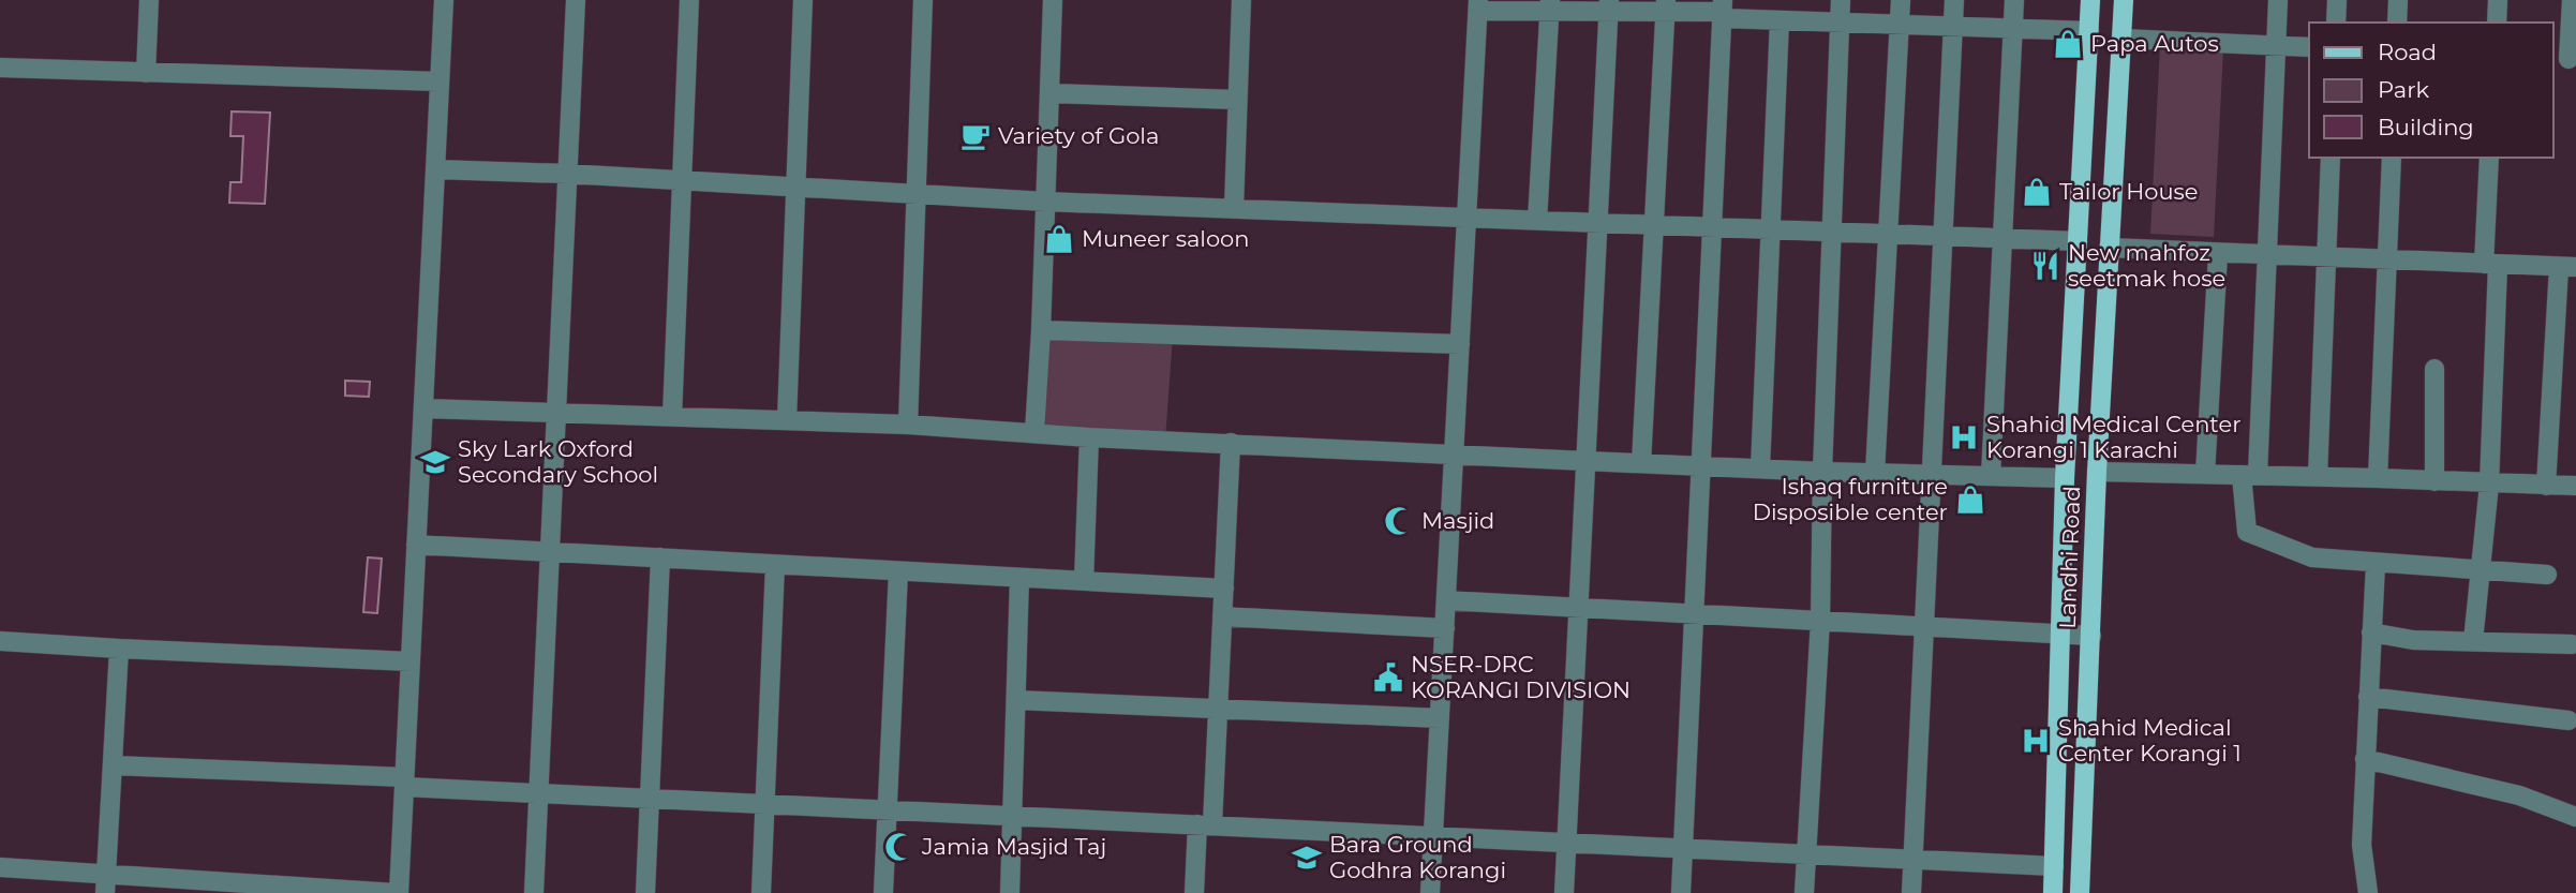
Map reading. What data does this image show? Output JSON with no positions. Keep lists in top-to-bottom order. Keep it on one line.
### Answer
{"streets":{"main road":["Landhi Road"]},"places":{"shop":["Papa Autos","Tailor House","Muneer saloon","Ishaq furniture Disposible center"],"cafe":["Variety of Gola"],"restaurant":["New mahfoz seetmak hose"],"hospital":["Shahid Medical Center Korangi 1 Karachi","Shahid Medical Center Korangi 1"],"school or university":["Sky Lark Oxford Secondary School","Bara Ground Godhra Korangi"],"mosque":["Masjid","Jamia Masjid Taj"],"public building":["NSER-DRC KORANGI DIVISION"]},"legend":["Road","Park","Building"]}
